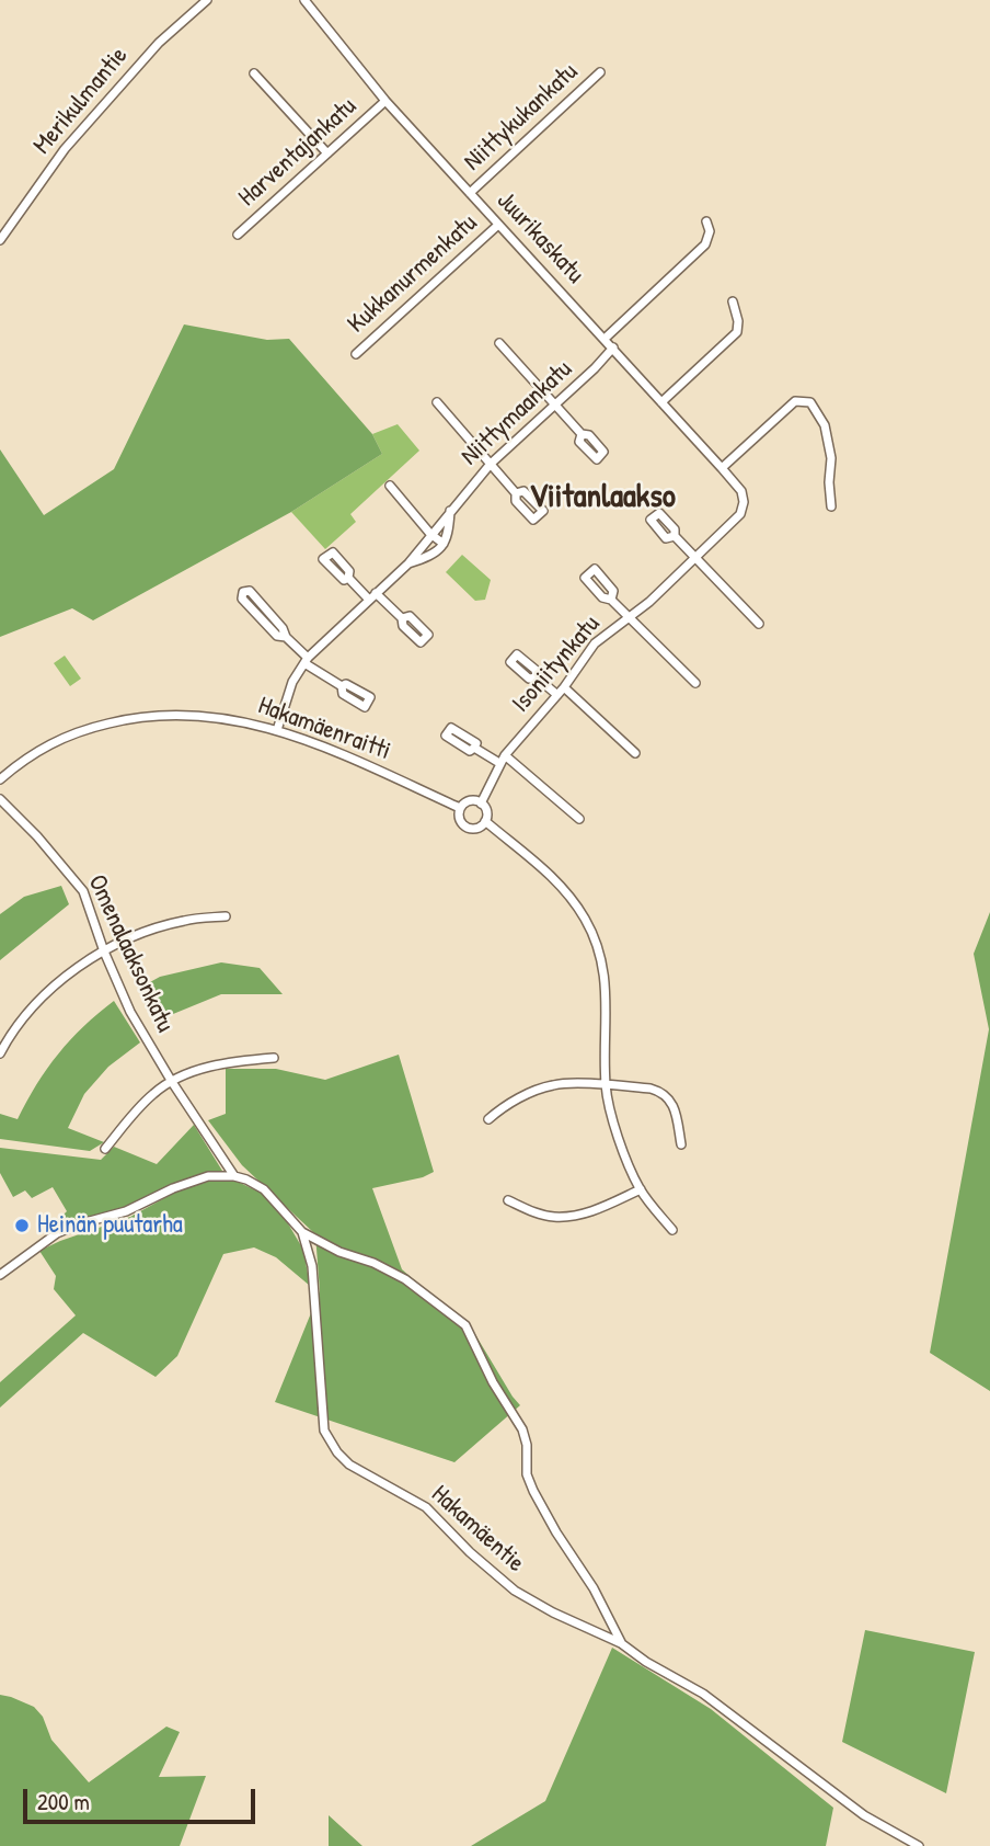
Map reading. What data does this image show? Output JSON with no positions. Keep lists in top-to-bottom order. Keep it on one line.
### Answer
{"streets":{"street":["Merikulmantie","Niittykukankatu","Harventajankatu","Juurikaskatu","Kukkanurmenkatu","Niittymaankatu","Isoniitynkatu","Hakamäenraitti","Omenalaaksonkatu","Hakamäentie"]},"crossings":[["Niittykukankatu","Juurikaskatu"],["Harventajankatu","Juurikaskatu"],["Juurikaskatu","Kukkanurmenkatu"],["Juurikaskatu","Niittymaankatu"],["Juurikaskatu","Isoniitynkatu"],["Niittymaankatu","Hakamäenraitti"],["Isoniitynkatu","Hakamäenraitti"],["Omenalaaksonkatu","Hakamäentie"]],"districts":["Viitanlaakso"],"places":["Heinän puutarha"],"scale_bar":"200 m"}
